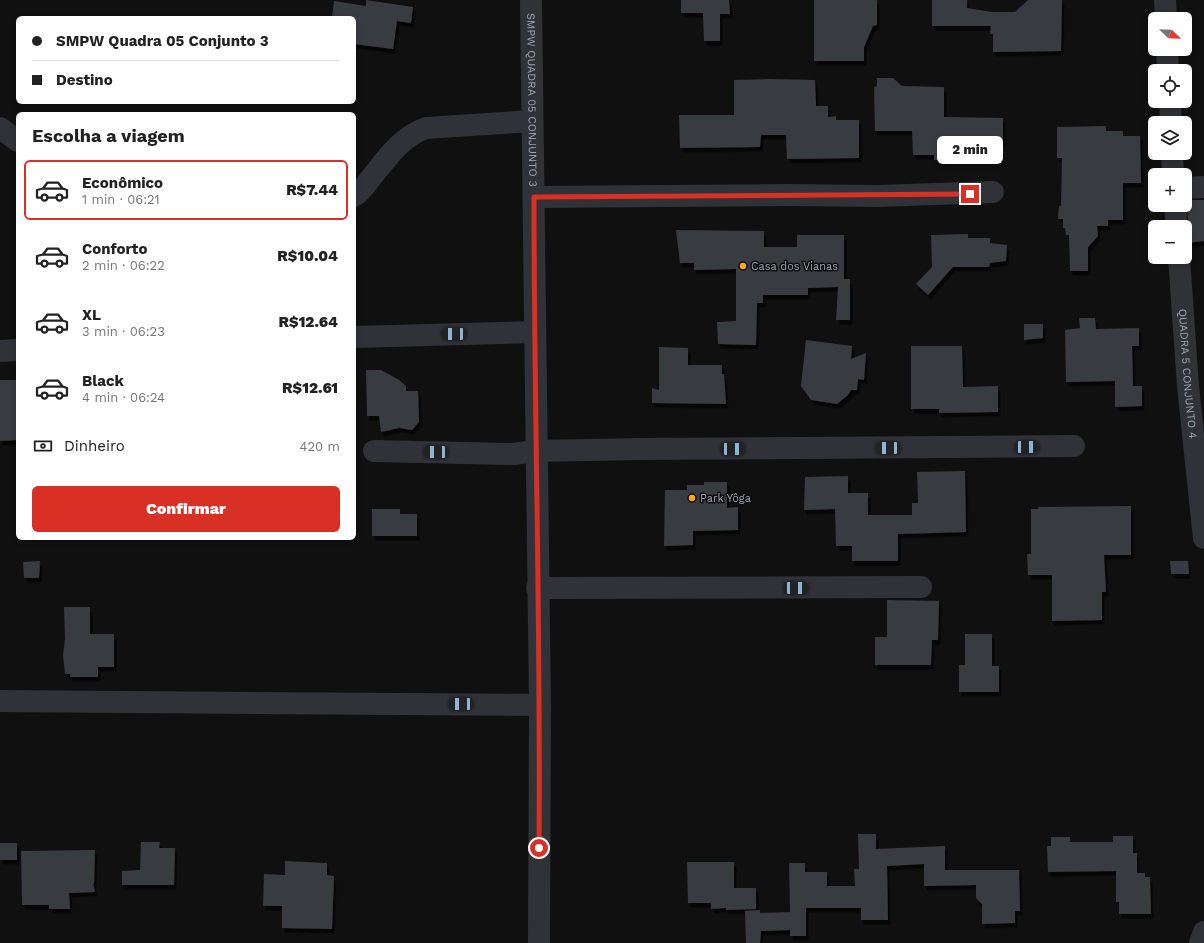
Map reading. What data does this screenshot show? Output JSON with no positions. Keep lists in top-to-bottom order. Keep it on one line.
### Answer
{"streets":{"street":["SMPW QUADRA 05 CONJUNTO 3","QUADRA 5 CONJUNTO 4"]},"places":["Casa dos Vianas","Park Yôga"],"north":"bottom right","page":{"map_buttons":["+","−"],"banner":["SMPW Quadra 05 Conjunto 3","Destino"],"heading":"Escolha a viagem","bubble":"2 min","list":[{"name":"Econômico","note":"1 min · 06:21","value":"R$7.44"},{"name":"Conforto","note":"2 min · 06:22","value":"R$10.04"},{"name":"XL","note":"3 min · 06:23","value":"R$12.64"},{"name":"Black","note":"4 min · 06:24","value":"R$12.61"}],"pay":["Dinheiro","420 m"],"buttons":"Confirmar"}}
